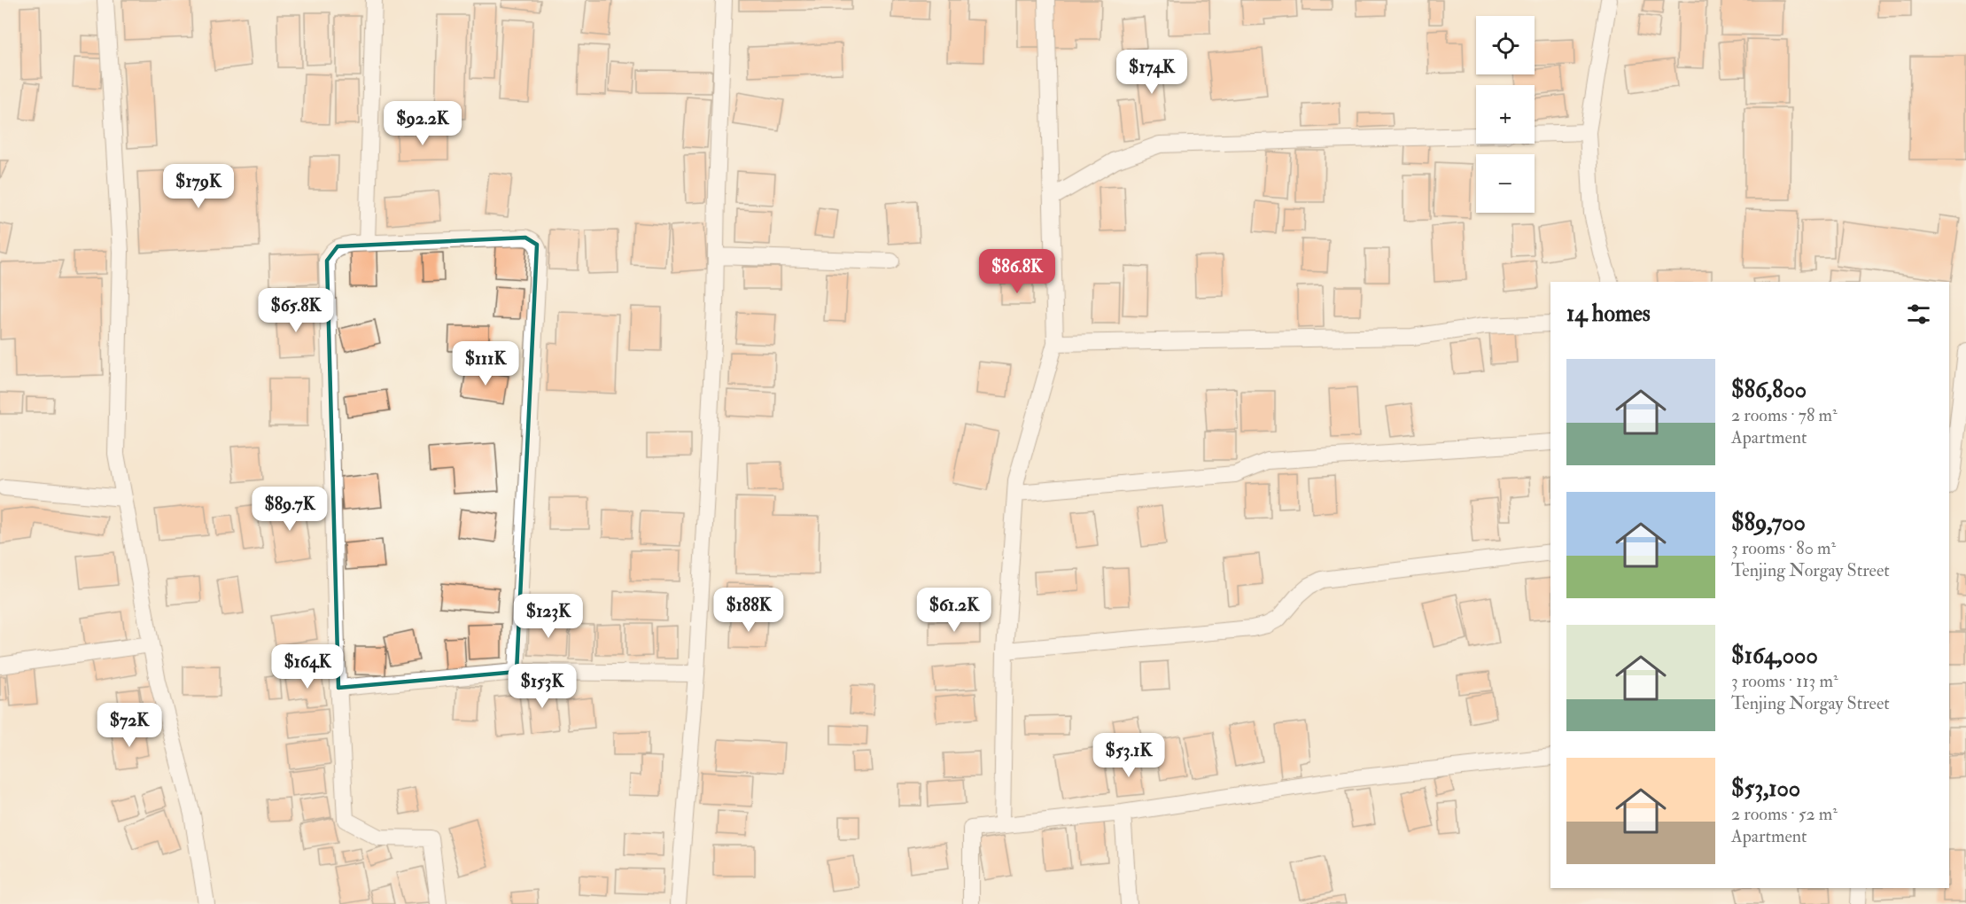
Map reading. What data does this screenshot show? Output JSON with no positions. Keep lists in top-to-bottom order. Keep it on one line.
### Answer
{"page":{"map_buttons":["+","−"],"price":["$174K","$92.2K","$179K","$86.8K","$65.8K","$111K","$89.7K","$188K","$61.2K","$123K","$164K","$153K","$72K","$53.1K"],"heading":"14 homes","list":[{"name":"$86,800","note":"2 rooms · 78 m² · Apartment"},{"name":"$89,700","note":"3 rooms · 80 m² · Tenjing Norgay Street"},{"name":"$164,000","note":"3 rooms · 113 m² · Tenjing Norgay Street"},{"name":"$53,100","note":"2 rooms · 52 m² · Apartment"}]}}
